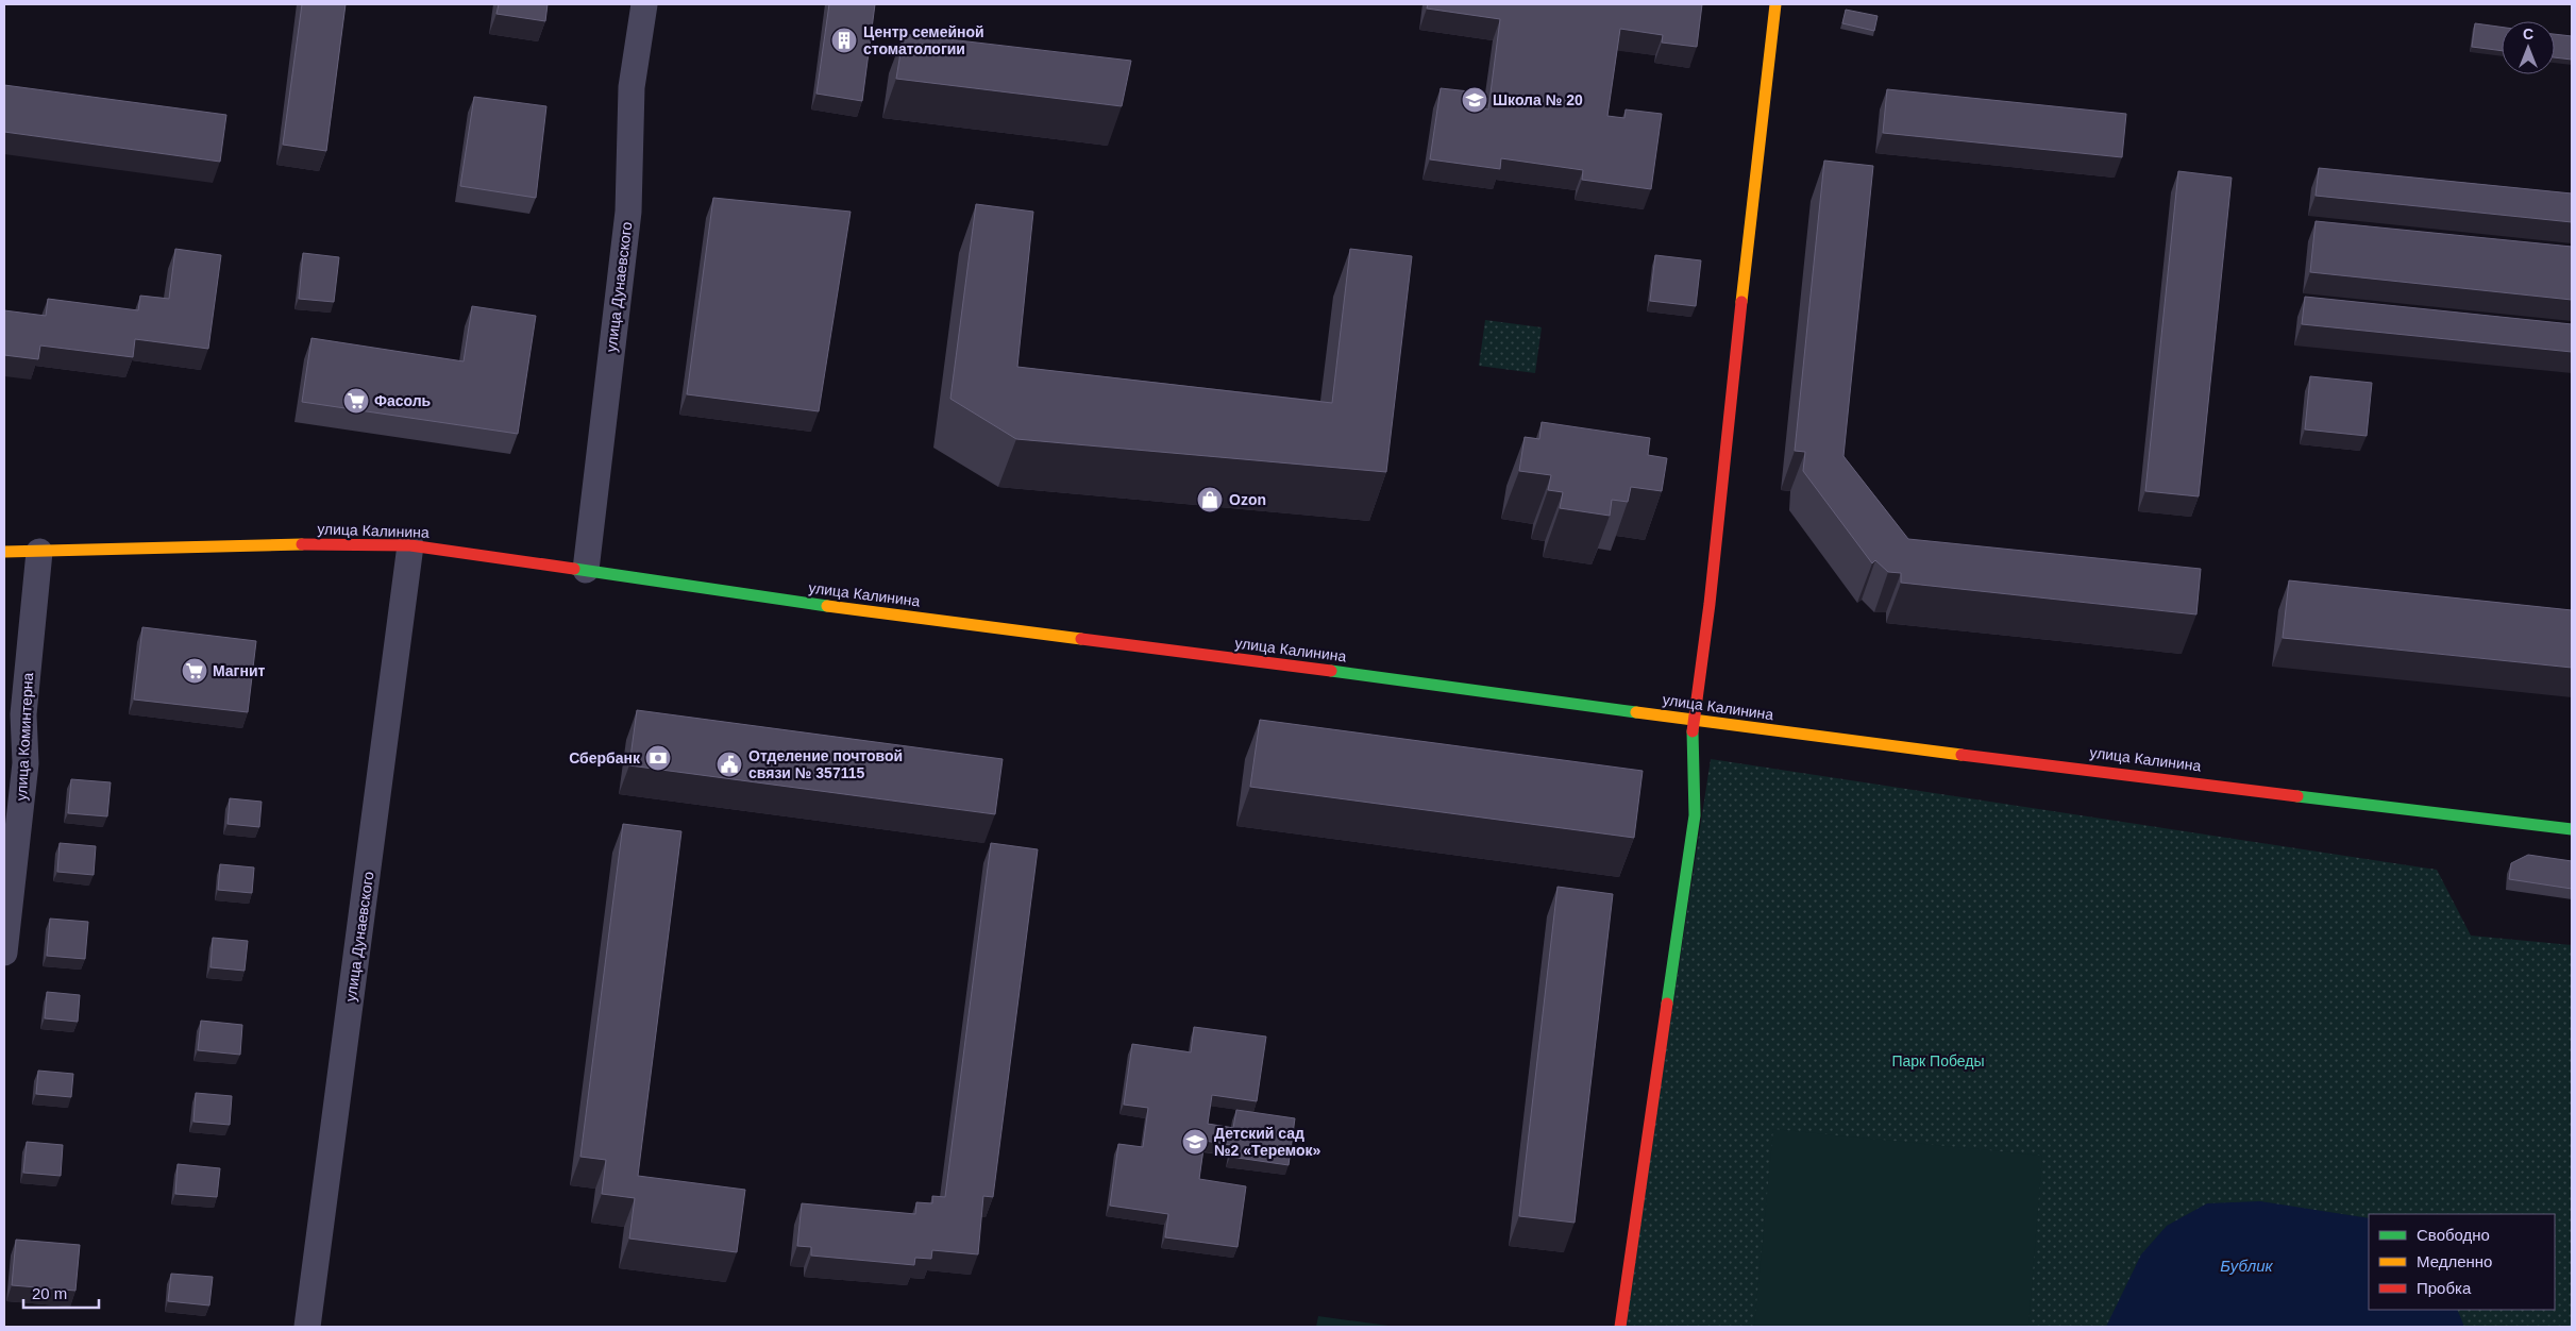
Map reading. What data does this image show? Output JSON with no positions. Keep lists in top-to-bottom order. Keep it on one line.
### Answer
{"streets":{"main road":["улица Калинина"],"street":["улица Дунаевского","улица Коминтерна"]},"crossings":[["улица Дунаевского","улица Калинина"],["улица Калинина","улица Коминтерна"]],"water":["Бублик"],"parks":["Парк Победы"],"places":{"building":["Центр cемейной cтоматологии"],"school or university":["Школа № 20","Детский сад №2 «Теремок»"],"supermarket":["Фасоль","Магнит"],"shop":["Ozon"],"bank":["Сбербанк"],"public building":["Отделение почтовой связи № 357115"]},"legend":["Свободно","Медленно","Пробка"],"scale_bar":"20 m","north":"top"}
